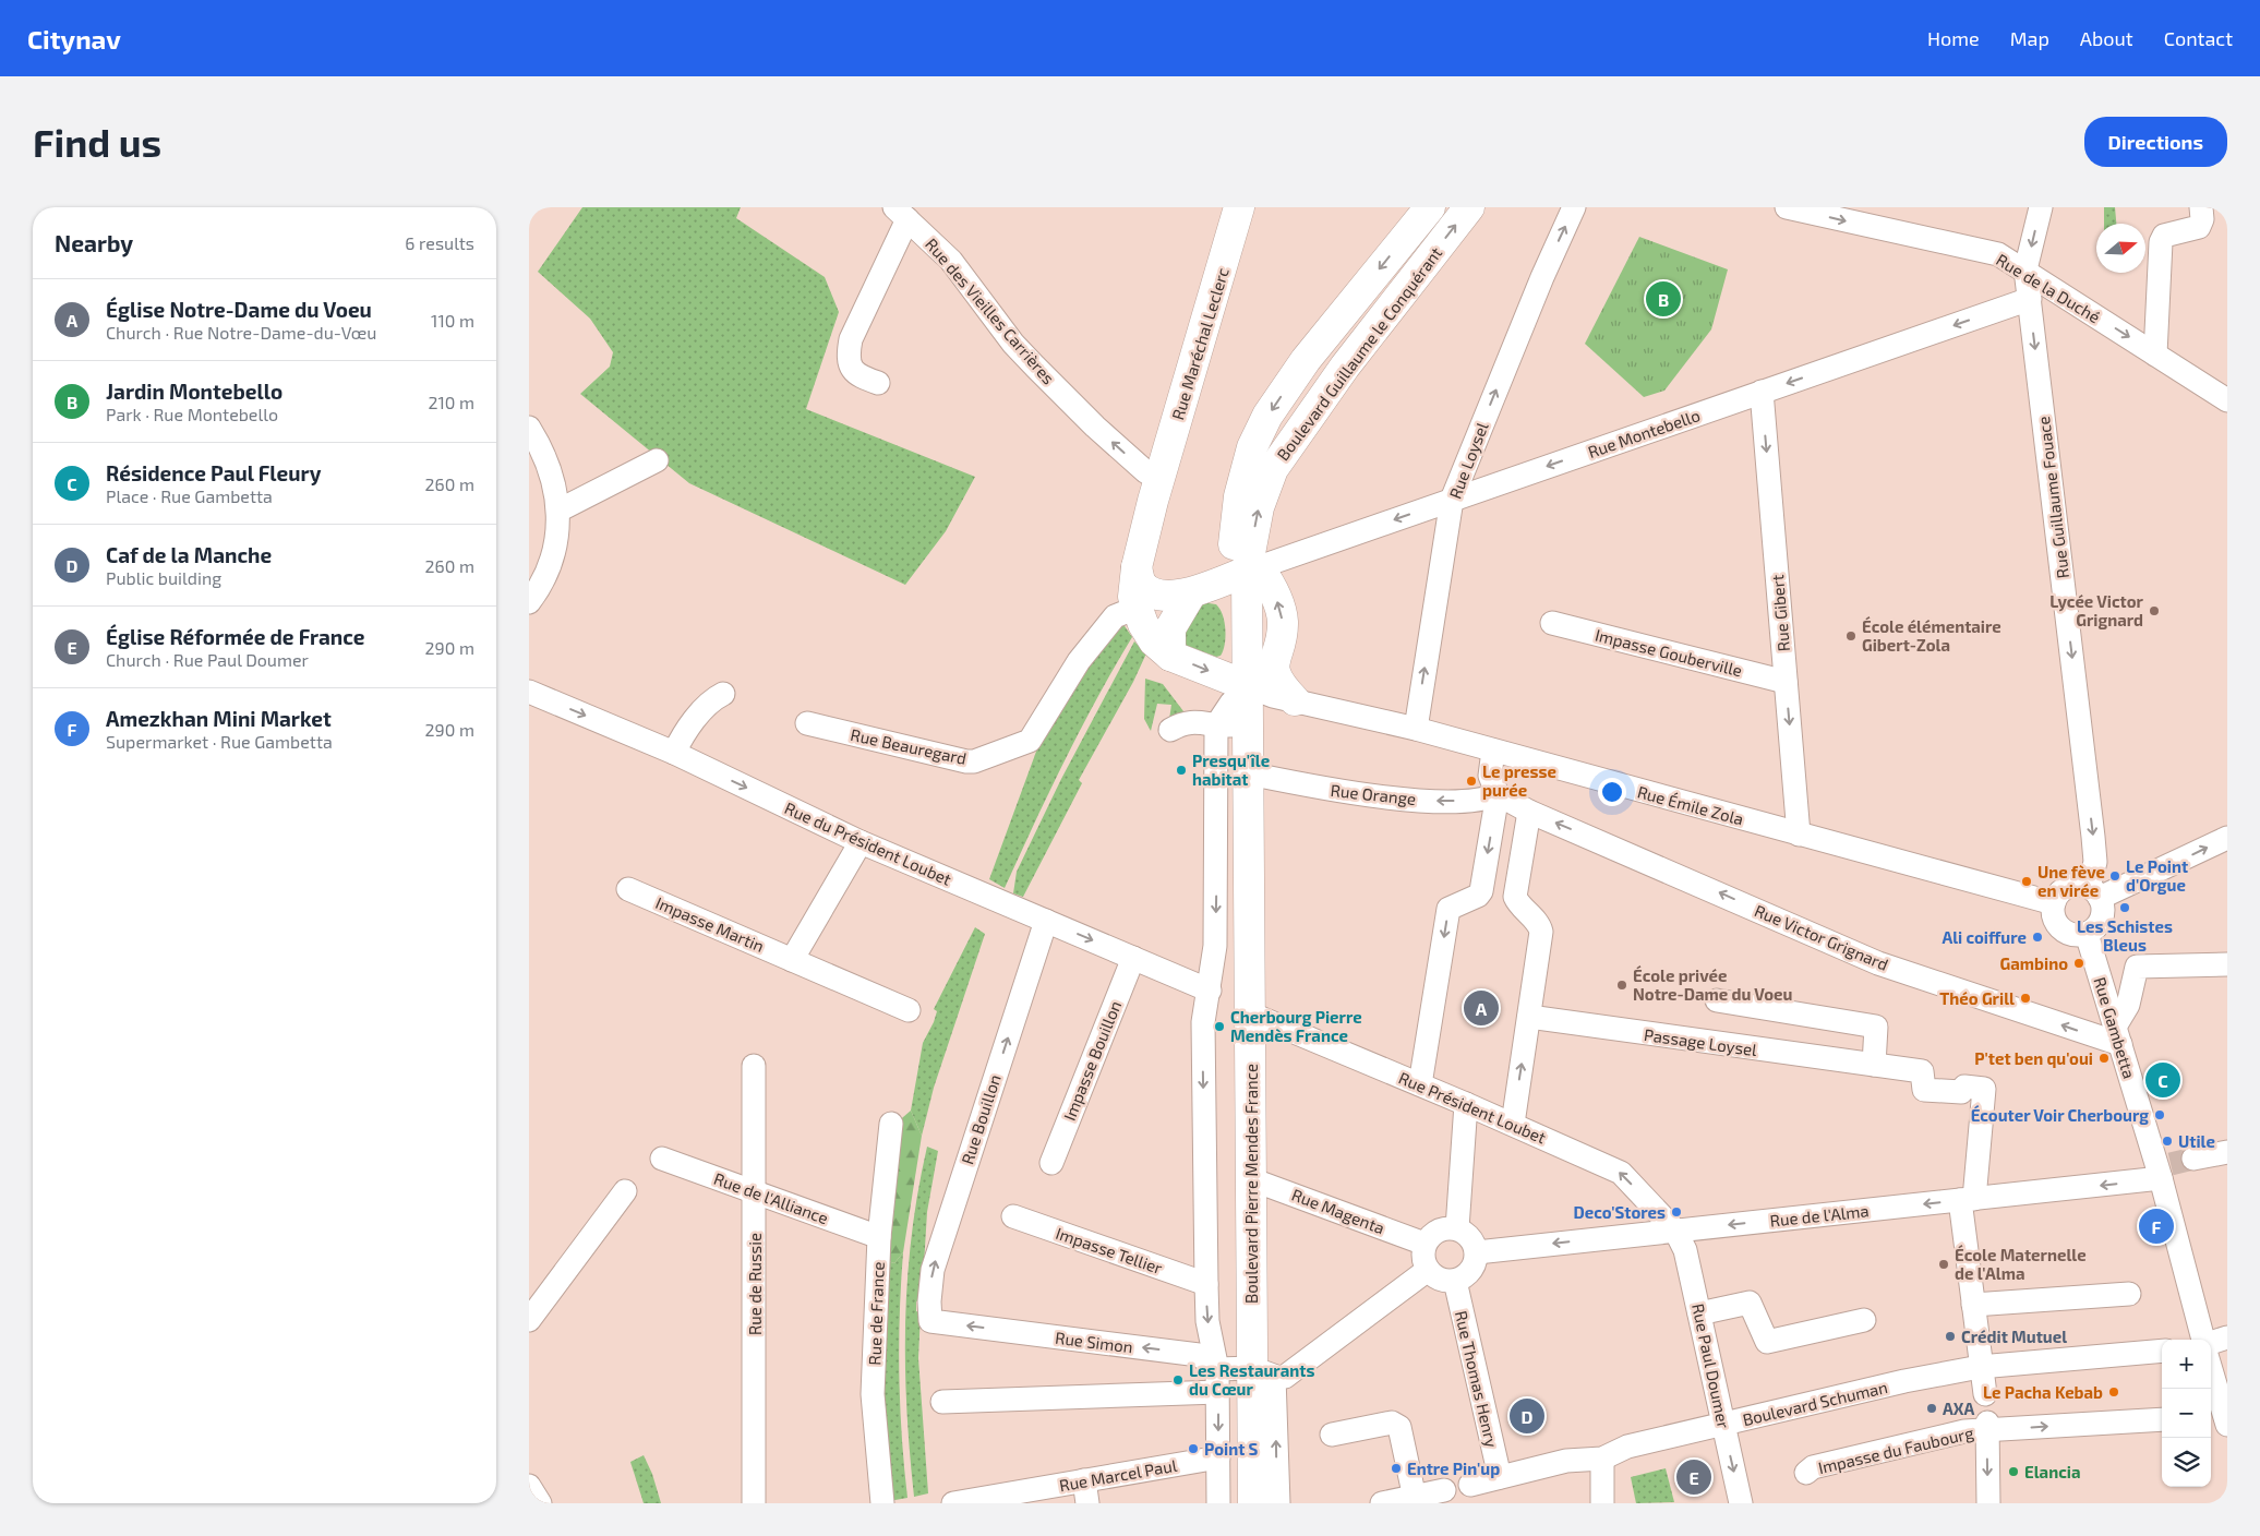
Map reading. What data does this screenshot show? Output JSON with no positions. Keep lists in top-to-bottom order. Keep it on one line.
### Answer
{"streets":{"main road":["Rue Maréchal Leclerc","Boulevard Guillaume le Conquérant","Boulevard Pierre Mendes France"],"street":["Rue de la Duché","Rue des Vieilles Carrières","Rue Montebello","Rue Loysel","Rue Guillaume Fouace","Rue Gibert","Impasse Gouberville","Rue Beauregard","Rue Orange","Rue Émile Zola","Rue du Président Loubet","Impasse Martin","Rue Victor Grignard","Rue Gambetta","Passage Loysel","Impasse Bouillon","Rue Président Loubet","Rue Bouillon","Rue de l'Alliance","Rue Magenta","Rue de l'Alma","Impasse Tellier","Rue de Russie","Rue de France","Rue Simon","Rue Paul Doumer","Rue Thomas Henry","Boulevard Schuman","Impasse du Faubourg","Rue Marcel Paul"]},"crossings":[["Rue de la Duché","Rue Guillaume Fouace"],["Rue des Vieilles Carrières","Rue Maréchal Leclerc"],["Boulevard Guillaume le Conquérant","Rue Montebello"],["Boulevard Guillaume le Conquérant","Boulevard Pierre Mendes France"],["Rue Montebello","Rue Loysel"],["Rue Montebello","Rue Guillaume Fouace"],["Rue Montebello","Rue Gibert"],["Rue Montebello","Boulevard Pierre Mendes France"],["Rue Loysel","Rue Émile Zola"],["Rue Guillaume Fouace","Rue Émile Zola"],["Rue Guillaume Fouace","Rue Gambetta"],["Rue Gibert","Impasse Gouberville"],["Rue Gibert","Rue Émile Zola"],["Rue Orange","Rue Victor Grignard"],["Rue Orange","Boulevard Pierre Mendes France"],["Rue Émile Zola","Rue Gambetta"],["Rue Émile Zola","Boulevard Pierre Mendes France"],["Rue du Président Loubet","Impasse Bouillon"],["Rue du Président Loubet","Rue Bouillon"],["Rue du Président Loubet","Boulevard Pierre Mendes France"],["Rue Victor Grignard","Rue Gambetta"],["Rue Gambetta","Rue de l'Alma"],["Passage Loysel","Rue de l'Alma"],["Rue Président Loubet","Boulevard Pierre Mendes France"],["Rue Président Loubet","Rue de l'Alma"],["Rue Président Loubet","Rue Paul Doumer"],["Rue Bouillon","Rue Simon"],["Boulevard Pierre Mendes France","Rue Magenta"],["Boulevard Pierre Mendes France","Impasse Tellier"],["Boulevard Pierre Mendes France","Rue Simon"],["Boulevard Pierre Mendes France","Rue Marcel Paul"],["Rue de l'Alliance","Rue de Russie"],["Rue de l'Alliance","Rue de France"],["Rue Magenta","Rue de l'Alma"],["Rue Magenta","Rue Thomas Henry"],["Rue de l'Alma","Rue Paul Doumer"],["Rue de l'Alma","Rue Thomas Henry"],["Rue Paul Doumer","Boulevard Schuman"],["Rue Thomas Henry","Boulevard Schuman"]],"one_way":["Rue de la Duché","Rue des Vieilles Carrières","Rue Montebello","Rue Loysel","Rue Guillaume Fouace","Rue Gibert","Rue Orange","Rue du Président Loubet","Rue Victor Grignard","Rue Président Loubet","Rue Bouillon","Rue de l'Alma"],"places":["Lycée Victor Grignard","École élémentaire Gibert-Zola","Presqu'île habitat","Le presse purée","Le Point d'Orgue","Une fève en virée","Les Schistes Bleus","Ali coiffure","Gambino","École privée Notre-Dame du Voeu","Théo Grill","Cherbourg Pierre Mendès France","P'tet ben qu'oui","Écouter Voir Cherbourg","Utile","Deco'Stores","École Maternelle de l'Alma","Crédit Mutuel","Les Restaurants du Cœur","Le Pacha Kebab","AXA","Point S","Entre Pin'up","Elancia"],"north":"right","page":{"header":"Citynav","nav":["Home","Map","About","Contact"],"buttons":"Directions","title":"Find us","heading":["Nearby","6 results"],"list":[{"mark":"A","name":"Église Notre-Dame du Voeu","note":"Church · Rue Notre-Dame-du-Vœu","value":"110 m"},{"mark":"B","name":"Jardin Montebello","note":"Park · Rue Montebello","value":"210 m"},{"mark":"C","name":"Résidence Paul Fleury","note":"Place · Rue Gambetta","value":"260 m"},{"mark":"D","name":"Caf de la Manche","note":"Public building","value":"260 m"},{"mark":"E","name":"Église Réformée de France","note":"Church · Rue Paul Doumer","value":"290 m"},{"mark":"F","name":"Amezkhan Mini Market","note":"Supermarket · Rue Gambetta","value":"290 m"}],"pins":["B","A","C","F","D","E"],"map_buttons":["+","−"]}}
